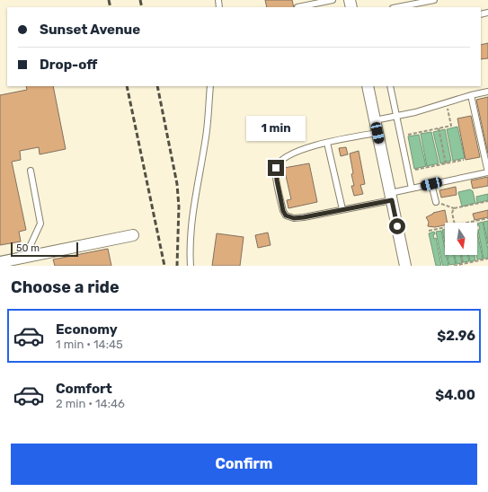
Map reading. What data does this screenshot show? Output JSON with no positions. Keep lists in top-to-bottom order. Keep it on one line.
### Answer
{"scale_bar":"50 m","north":"bottom","page":{"banner":["Sunset Avenue","Drop-off"],"bubble":"1 min","scale":"50 m","heading":"Choose a ride","list":[{"name":"Economy","note":"1 min · 14:45","value":"$2.96"},{"name":"Comfort","note":"2 min · 14:46","value":"$4.00"}],"buttons":"Confirm"}}
